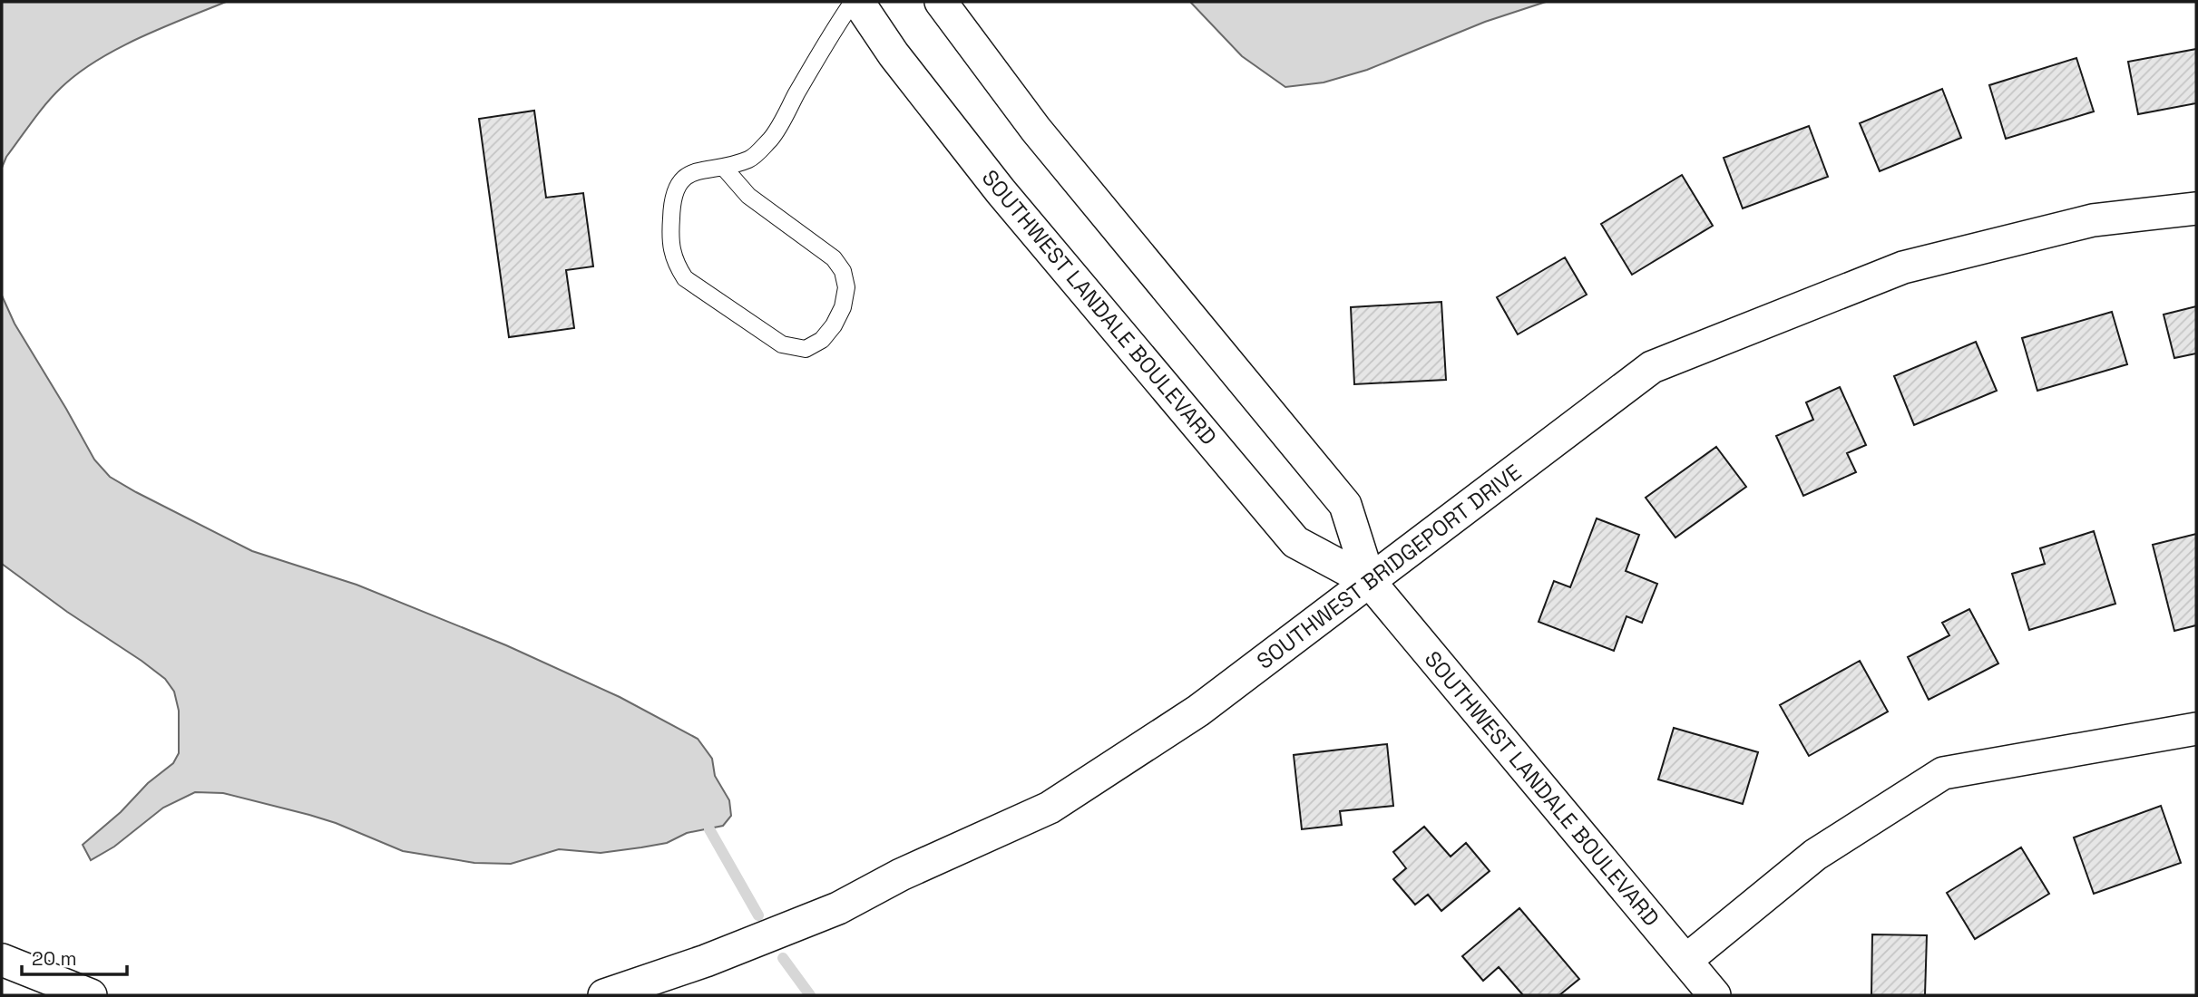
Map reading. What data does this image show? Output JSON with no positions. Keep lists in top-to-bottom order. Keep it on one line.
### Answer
{"streets":{"street":["SOUTHWEST LANDALE BOULEVARD","SOUTHWEST BRIDGEPORT DRIVE"]},"crossings":[["SOUTHWEST LANDALE BOULEVARD","SOUTHWEST BRIDGEPORT DRIVE"]],"scale_bar":"20 m"}
